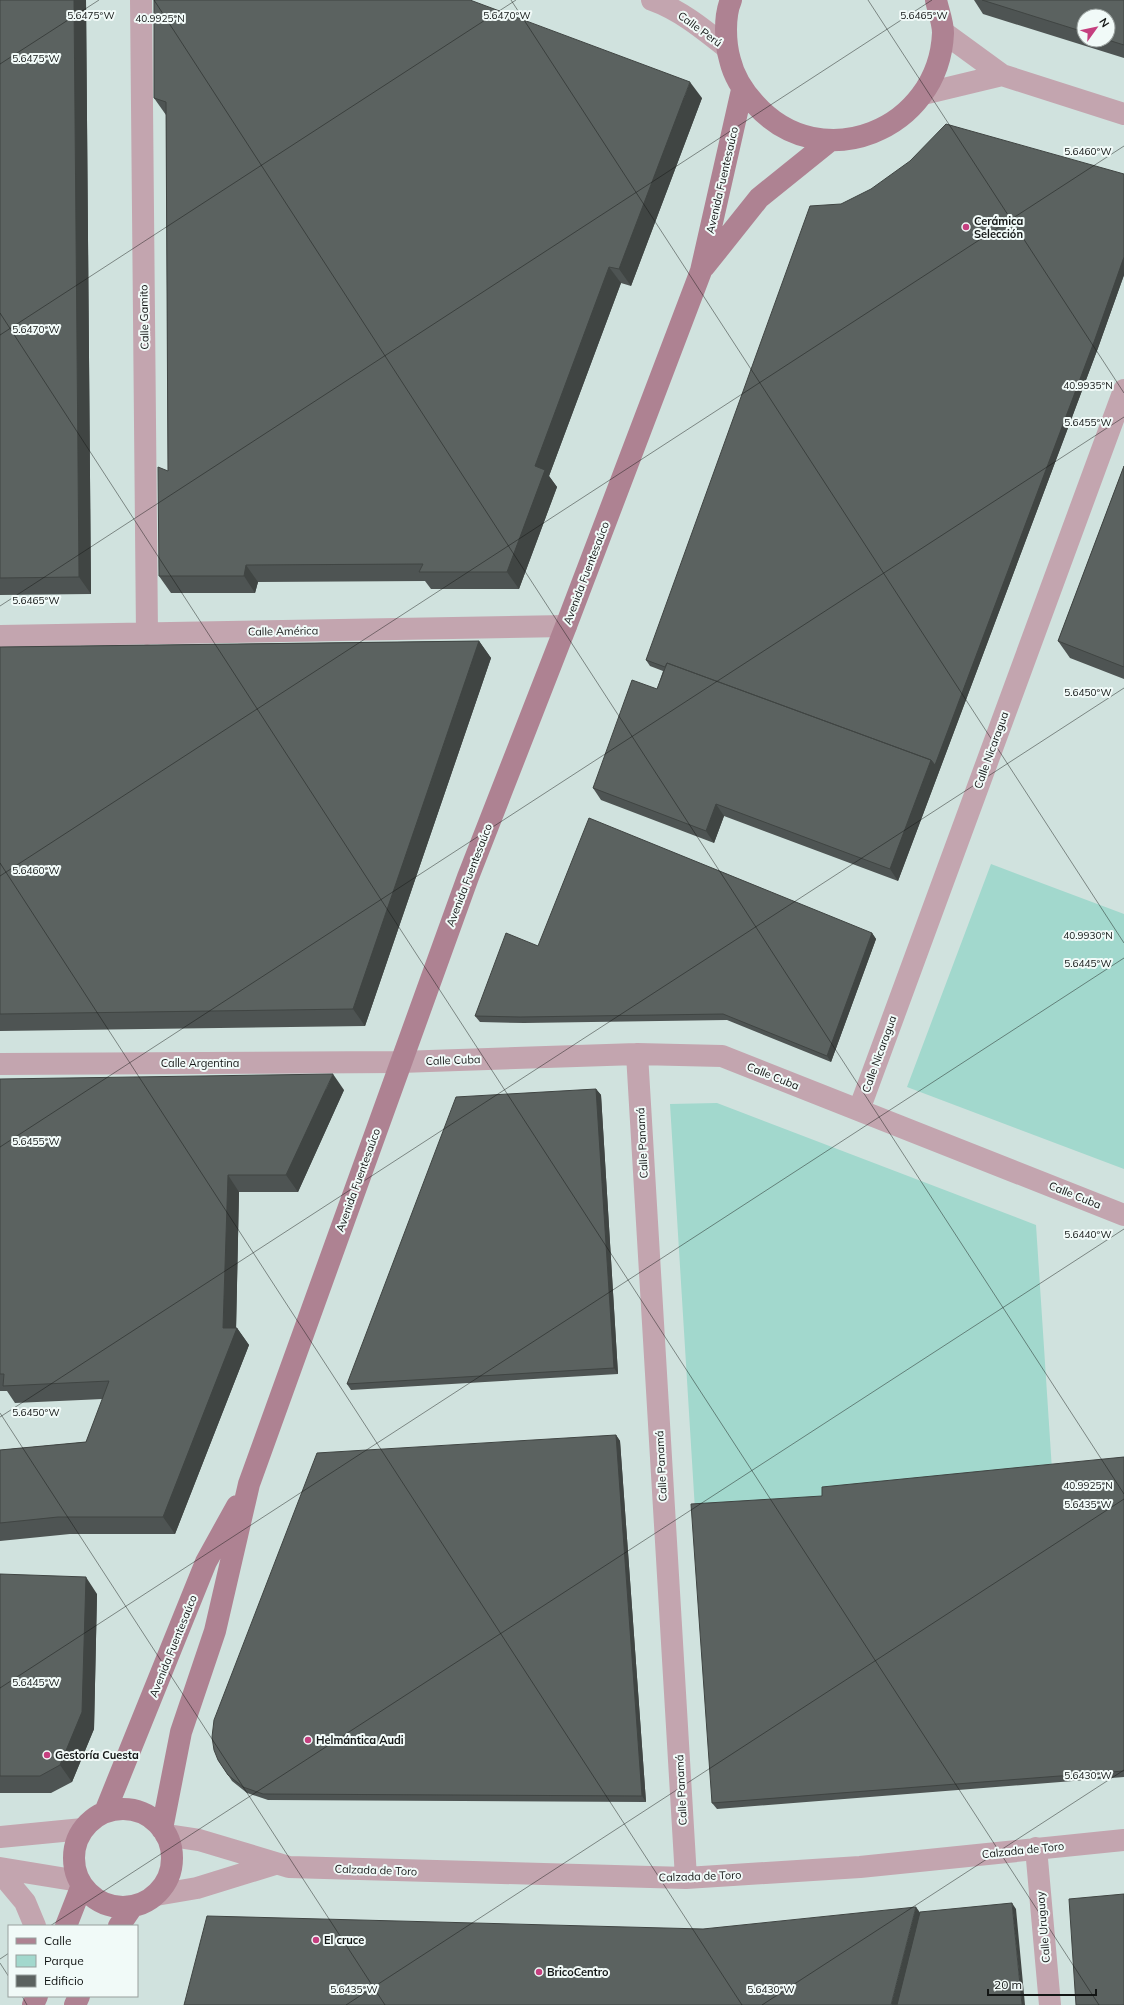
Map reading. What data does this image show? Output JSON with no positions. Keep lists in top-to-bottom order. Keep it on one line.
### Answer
{"streets":{"street":["Calle Perú","Avenida Fuentesaúco","Calle Gamito","Calle América","Calle Nicaragua","Calle Cuba","Calle Argentina","Calle Panamá","Calzada de Toro","Calle Uruguay"]},"crossings":[["Avenida Fuentesaúco","Calle América"],["Avenida Fuentesaúco","Calle Cuba"],["Avenida Fuentesaúco","Calle Argentina"],["Avenida Fuentesaúco","Calzada de Toro"],["Calle Gamito","Calle América"],["Calle Nicaragua","Calle Cuba"],["Calle Cuba","Calle Argentina"],["Calle Cuba","Calle Panamá"],["Calle Panamá","Calzada de Toro"],["Calzada de Toro","Calle Uruguay"]],"places":["Cerámica Selección","Helmántica Audi","Gestoría Cuesta","El cruce","BricoCentro"],"legend":["Calle","Parque","Edificio"],"scale_bar":"20 m","north":"top right","coordinates":["5.6475°W","5.6465°W","5.6470°W","40.9925°N","5.6460°W","40.9935°N","5.6455°W","5.6450°W","40.9930°N","5.6445°W","5.6440°W","5.6435°W","5.6430°W"]}
